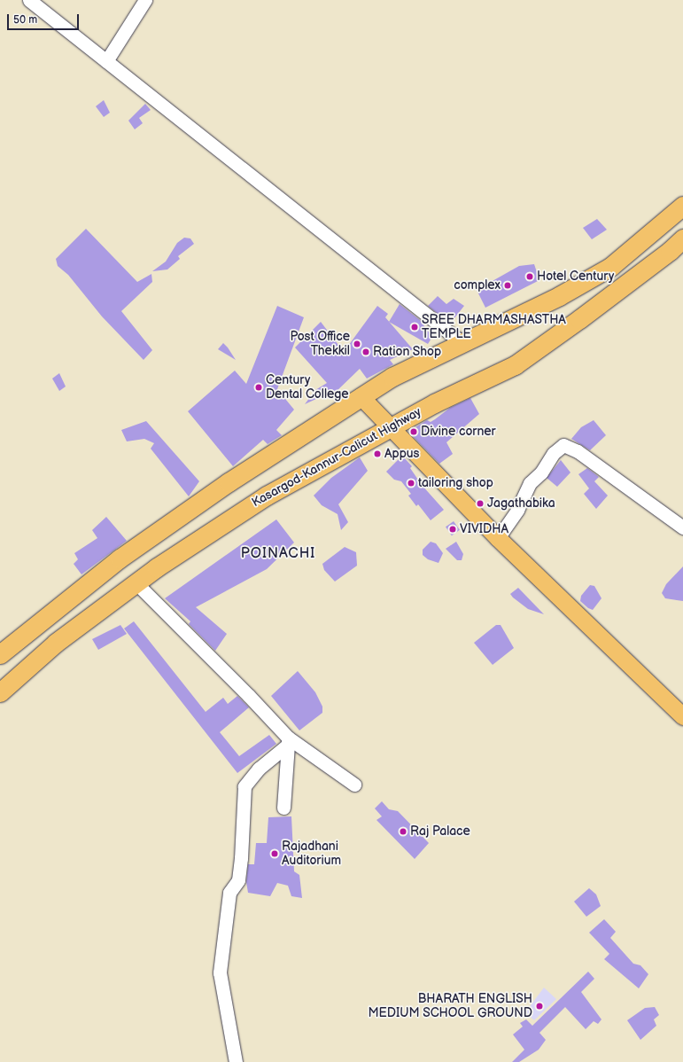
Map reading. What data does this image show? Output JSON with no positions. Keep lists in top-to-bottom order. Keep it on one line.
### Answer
{"streets":{"highway":["Kasargod-Kannur-Calicut Highway"]},"districts":["POINACHI"],"places":["Hotel Century","complex","SREE DHARMASHASTHA TEMPLE","Post Office Thekkil","Ration Shop","Century Dental College","Divine corner","Appus","tailoring shop","Jagathabika","VIVIDHA","Raj Palace","Rajadhani Auditorium","BHARATH ENGLISH MEDIUM SCHOOL GROUND"],"scale_bar":"50 m"}
